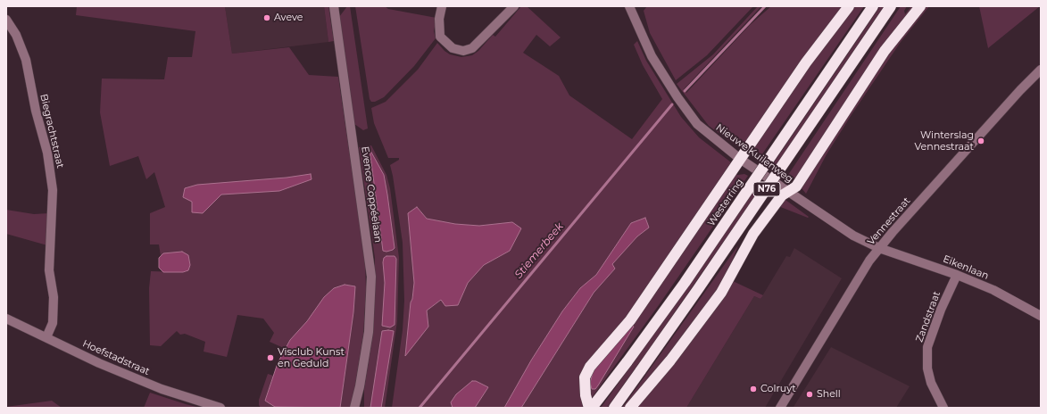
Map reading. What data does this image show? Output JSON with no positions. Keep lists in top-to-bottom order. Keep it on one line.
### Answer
{"streets":{"highway":["N76","Westerring"],"street":["Biegrachtstraat","Nieuwe Kuilenweg","Evence Coppéelaan","Vennestraat","Eikenlaan","Zandstraat","Hoefstadstraat"]},"crossings":[["Biegrachtstraat","Hoefstadstraat"],["Nieuwe Kuilenweg","Vennestraat"],["Nieuwe Kuilenweg","Eikenlaan"],["Vennestraat","Eikenlaan"],["Eikenlaan","Zandstraat"]],"water":["Stiemerbeek"],"places":["Aveve","Winterslag Vennestraat","Visclub Kunst en Geduld","Colruyt","Shell"]}
